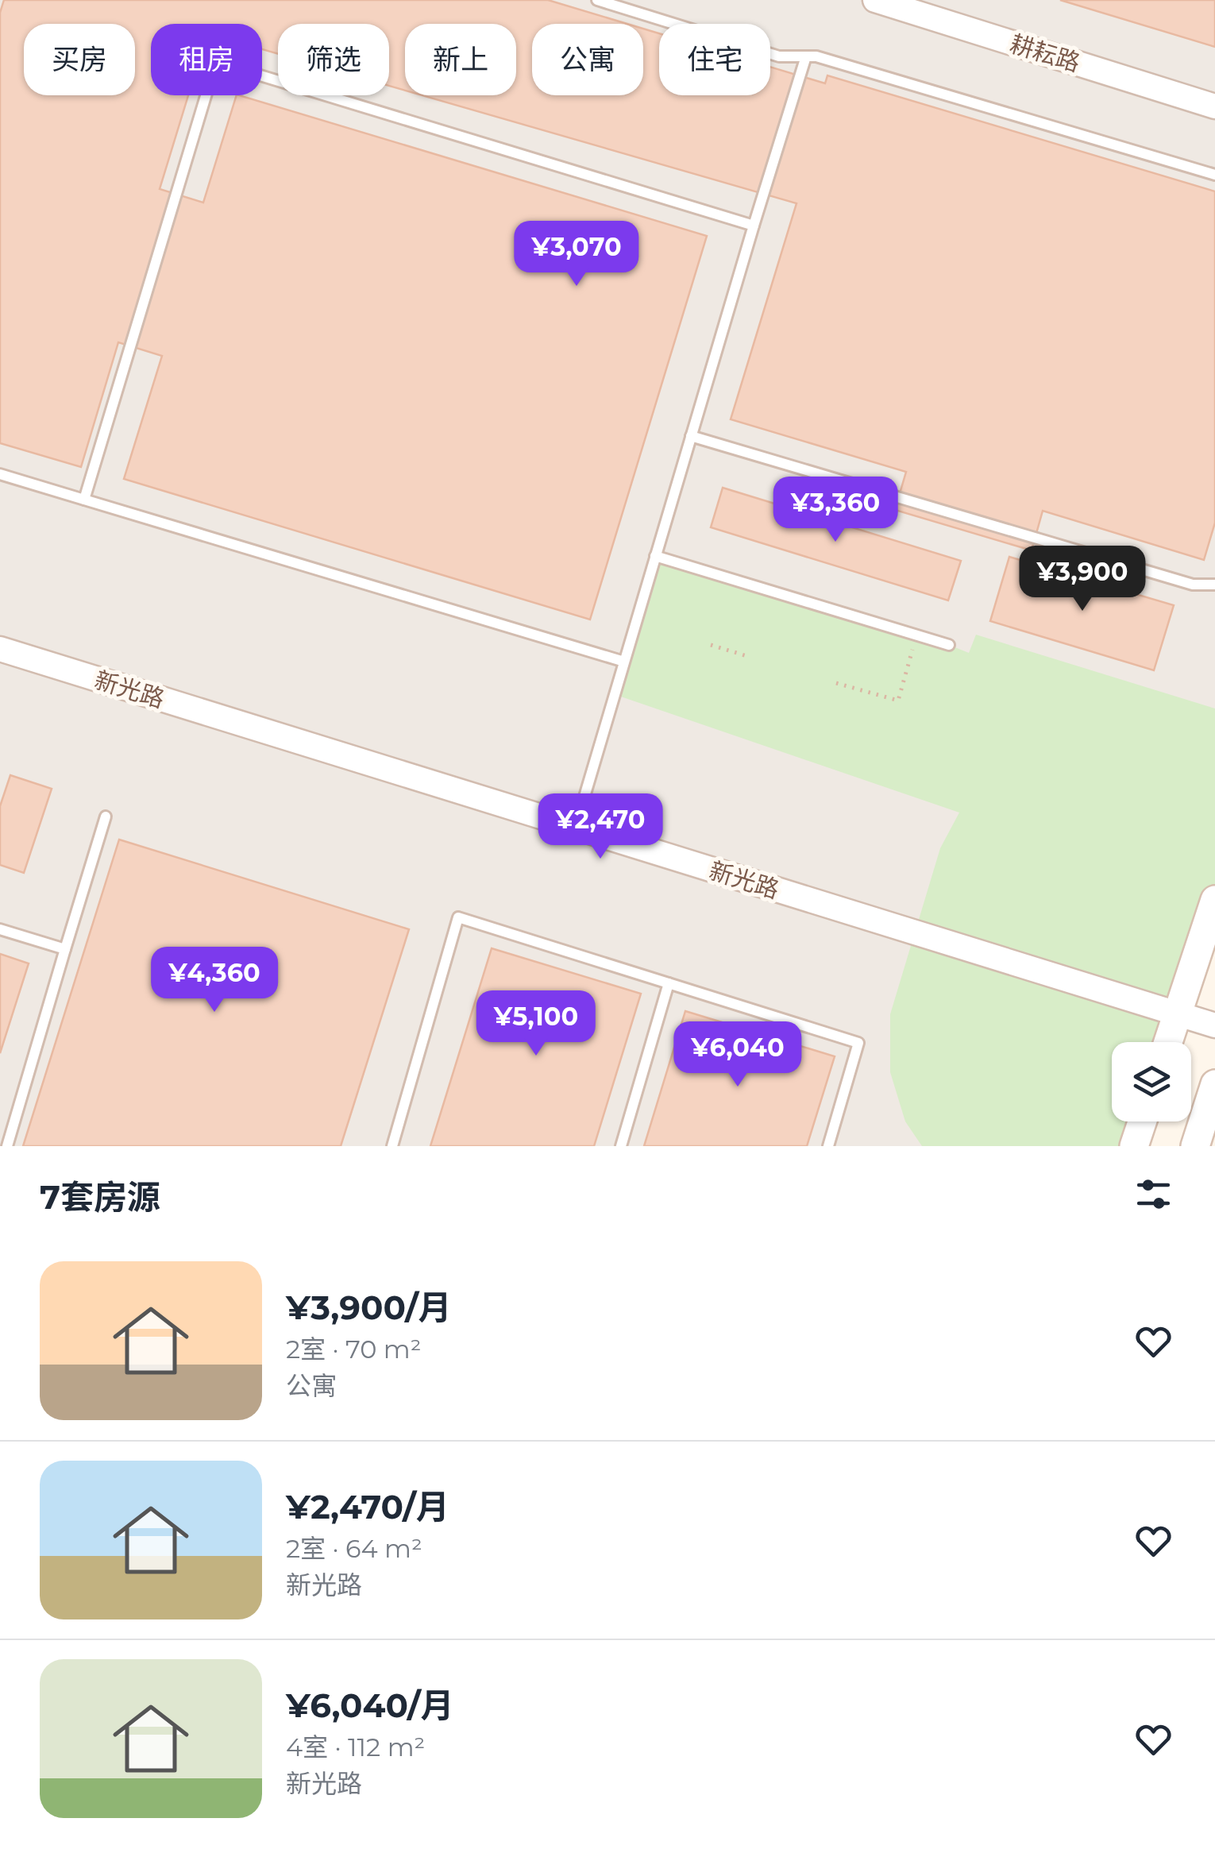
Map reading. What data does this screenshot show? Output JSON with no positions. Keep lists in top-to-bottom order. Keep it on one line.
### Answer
{"streets":{"street":["耕耘路","新光路"]},"page":{"chip":["买房","租房","筛选","新上","公寓","住宅"],"price":["¥3,070","¥3,360","¥3,900","¥2,470","¥4,360","¥5,100","¥6,040"],"heading":"7套房源","list":[{"name":"¥3,900/月","note":"2室 · 70 m² · 公寓"},{"name":"¥2,470/月","note":"2室 · 64 m² · 新光路"},{"name":"¥6,040/月","note":"4室 · 112 m² · 新光路"}]}}
